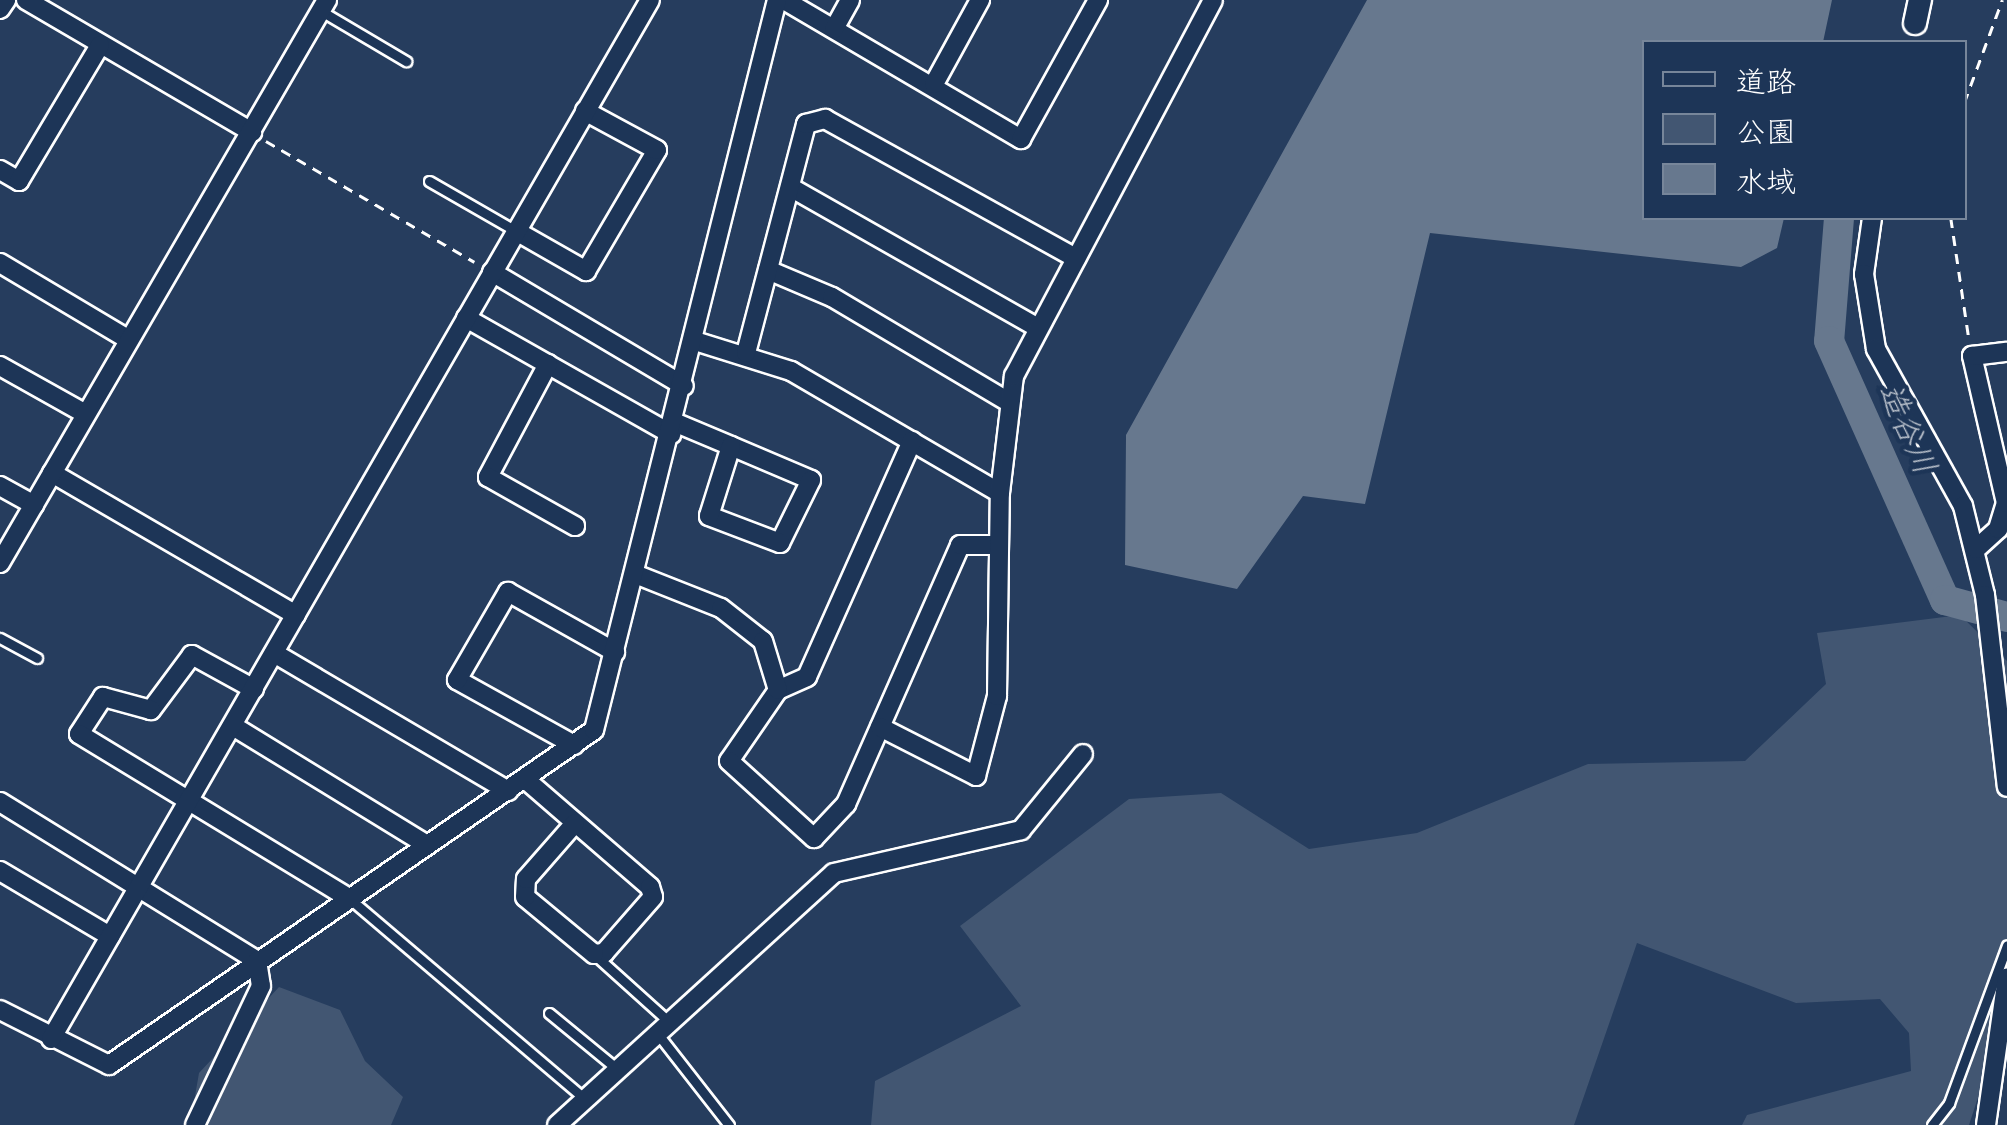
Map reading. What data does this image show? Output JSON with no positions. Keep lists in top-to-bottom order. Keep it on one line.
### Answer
{"water":["造谷川"],"legend":["道路","公園","水域"]}
